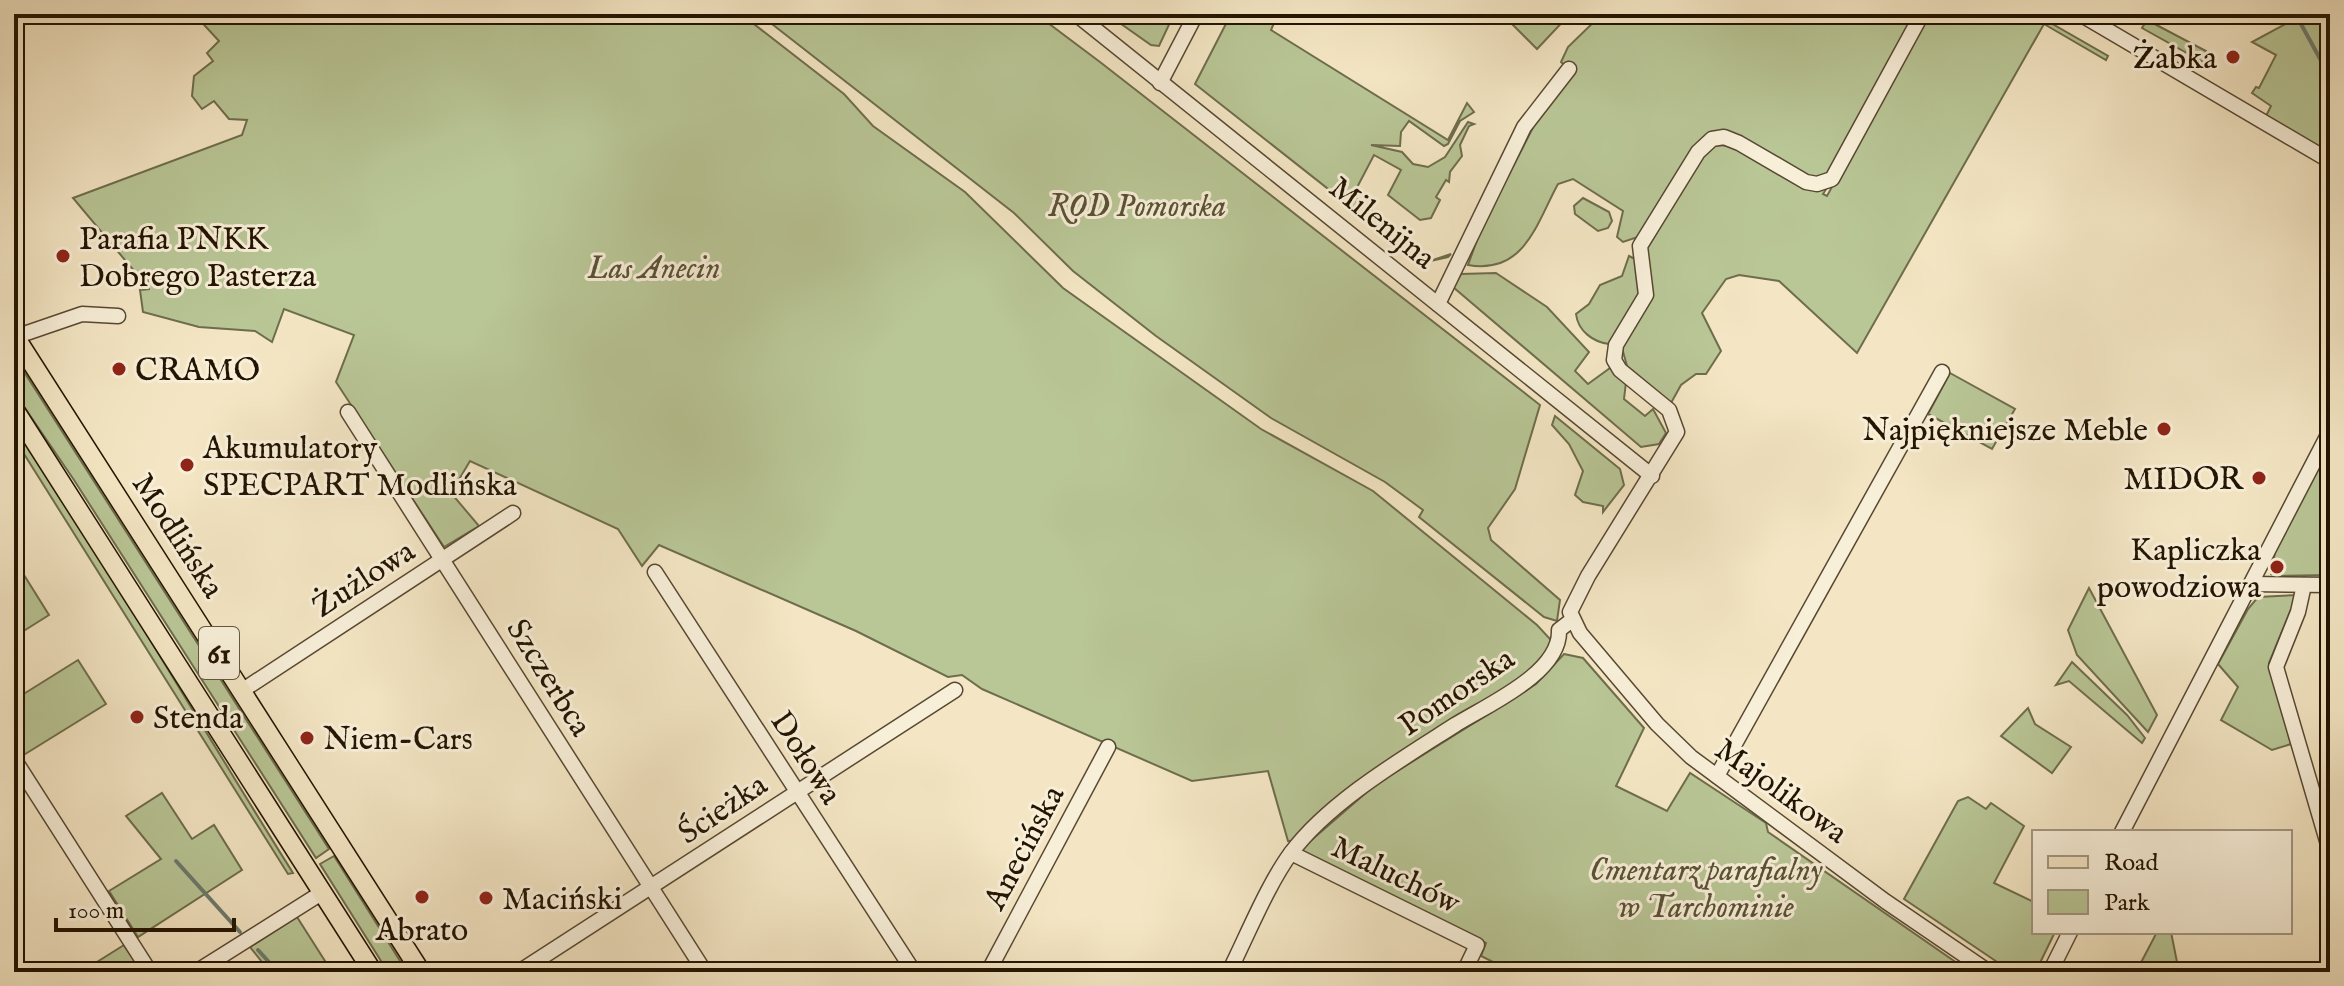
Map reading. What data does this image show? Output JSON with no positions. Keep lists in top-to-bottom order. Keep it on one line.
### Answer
{"streets":{"main road":["Modlińska","61"],"street":["Milenijna","Żużlowa","Szczerbca","Pomorska","Dołowa","Majolikowa","Ścieżka","Anecińska","Maluchów"]},"crossings":[["Milenijna","Pomorska"],["Modlińska","Żużlowa"],["Żużlowa","Szczerbca"],["Szczerbca","Ścieżka"],["Pomorska","Majolikowa"],["Pomorska","Maluchów"],["Dołowa","Ścieżka"]],"parks":["ROD Pomorska","Las Anecin","Cmentarz parafialny w Tarchominie"],"places":["Żabka","Parafia PNKK Dobrego Pasterza","CRAMO","Najpiękniejsze Meble","Akumulatory SPECPART Modlińska","MIDOR","Kapliczka powodziowa","Stenda","Niem-Cars","Abrato","Maciński"],"legend":["Road","Park"],"scale_bar":"100 m"}
